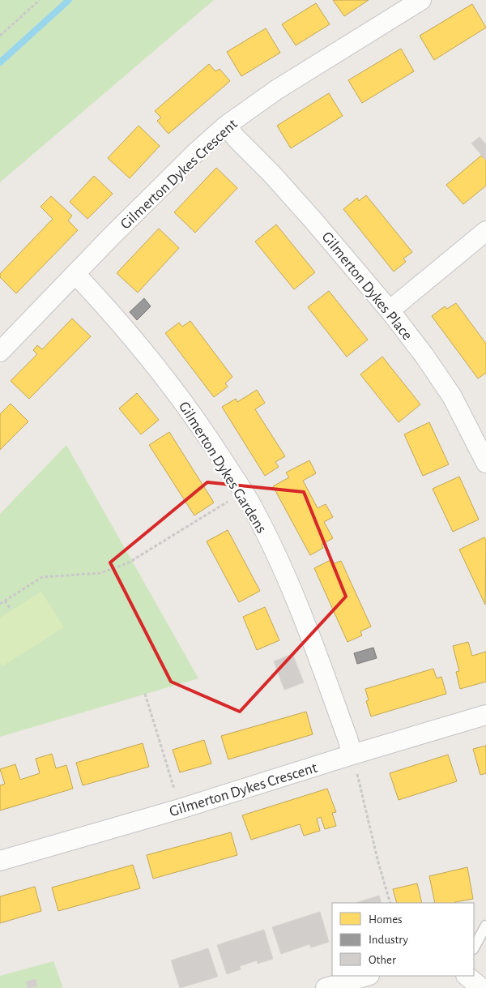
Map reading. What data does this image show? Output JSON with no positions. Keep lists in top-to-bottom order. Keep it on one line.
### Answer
{"streets":{"street":["Gilmerton Dykes Crescent","Gilmerton Dykes Place","Gilmerton Dykes Gardens"]},"crossings":[["Gilmerton Dykes Crescent","Gilmerton Dykes Place"],["Gilmerton Dykes Crescent","Gilmerton Dykes Gardens"]],"legend":["Homes","Industry","Other"]}
